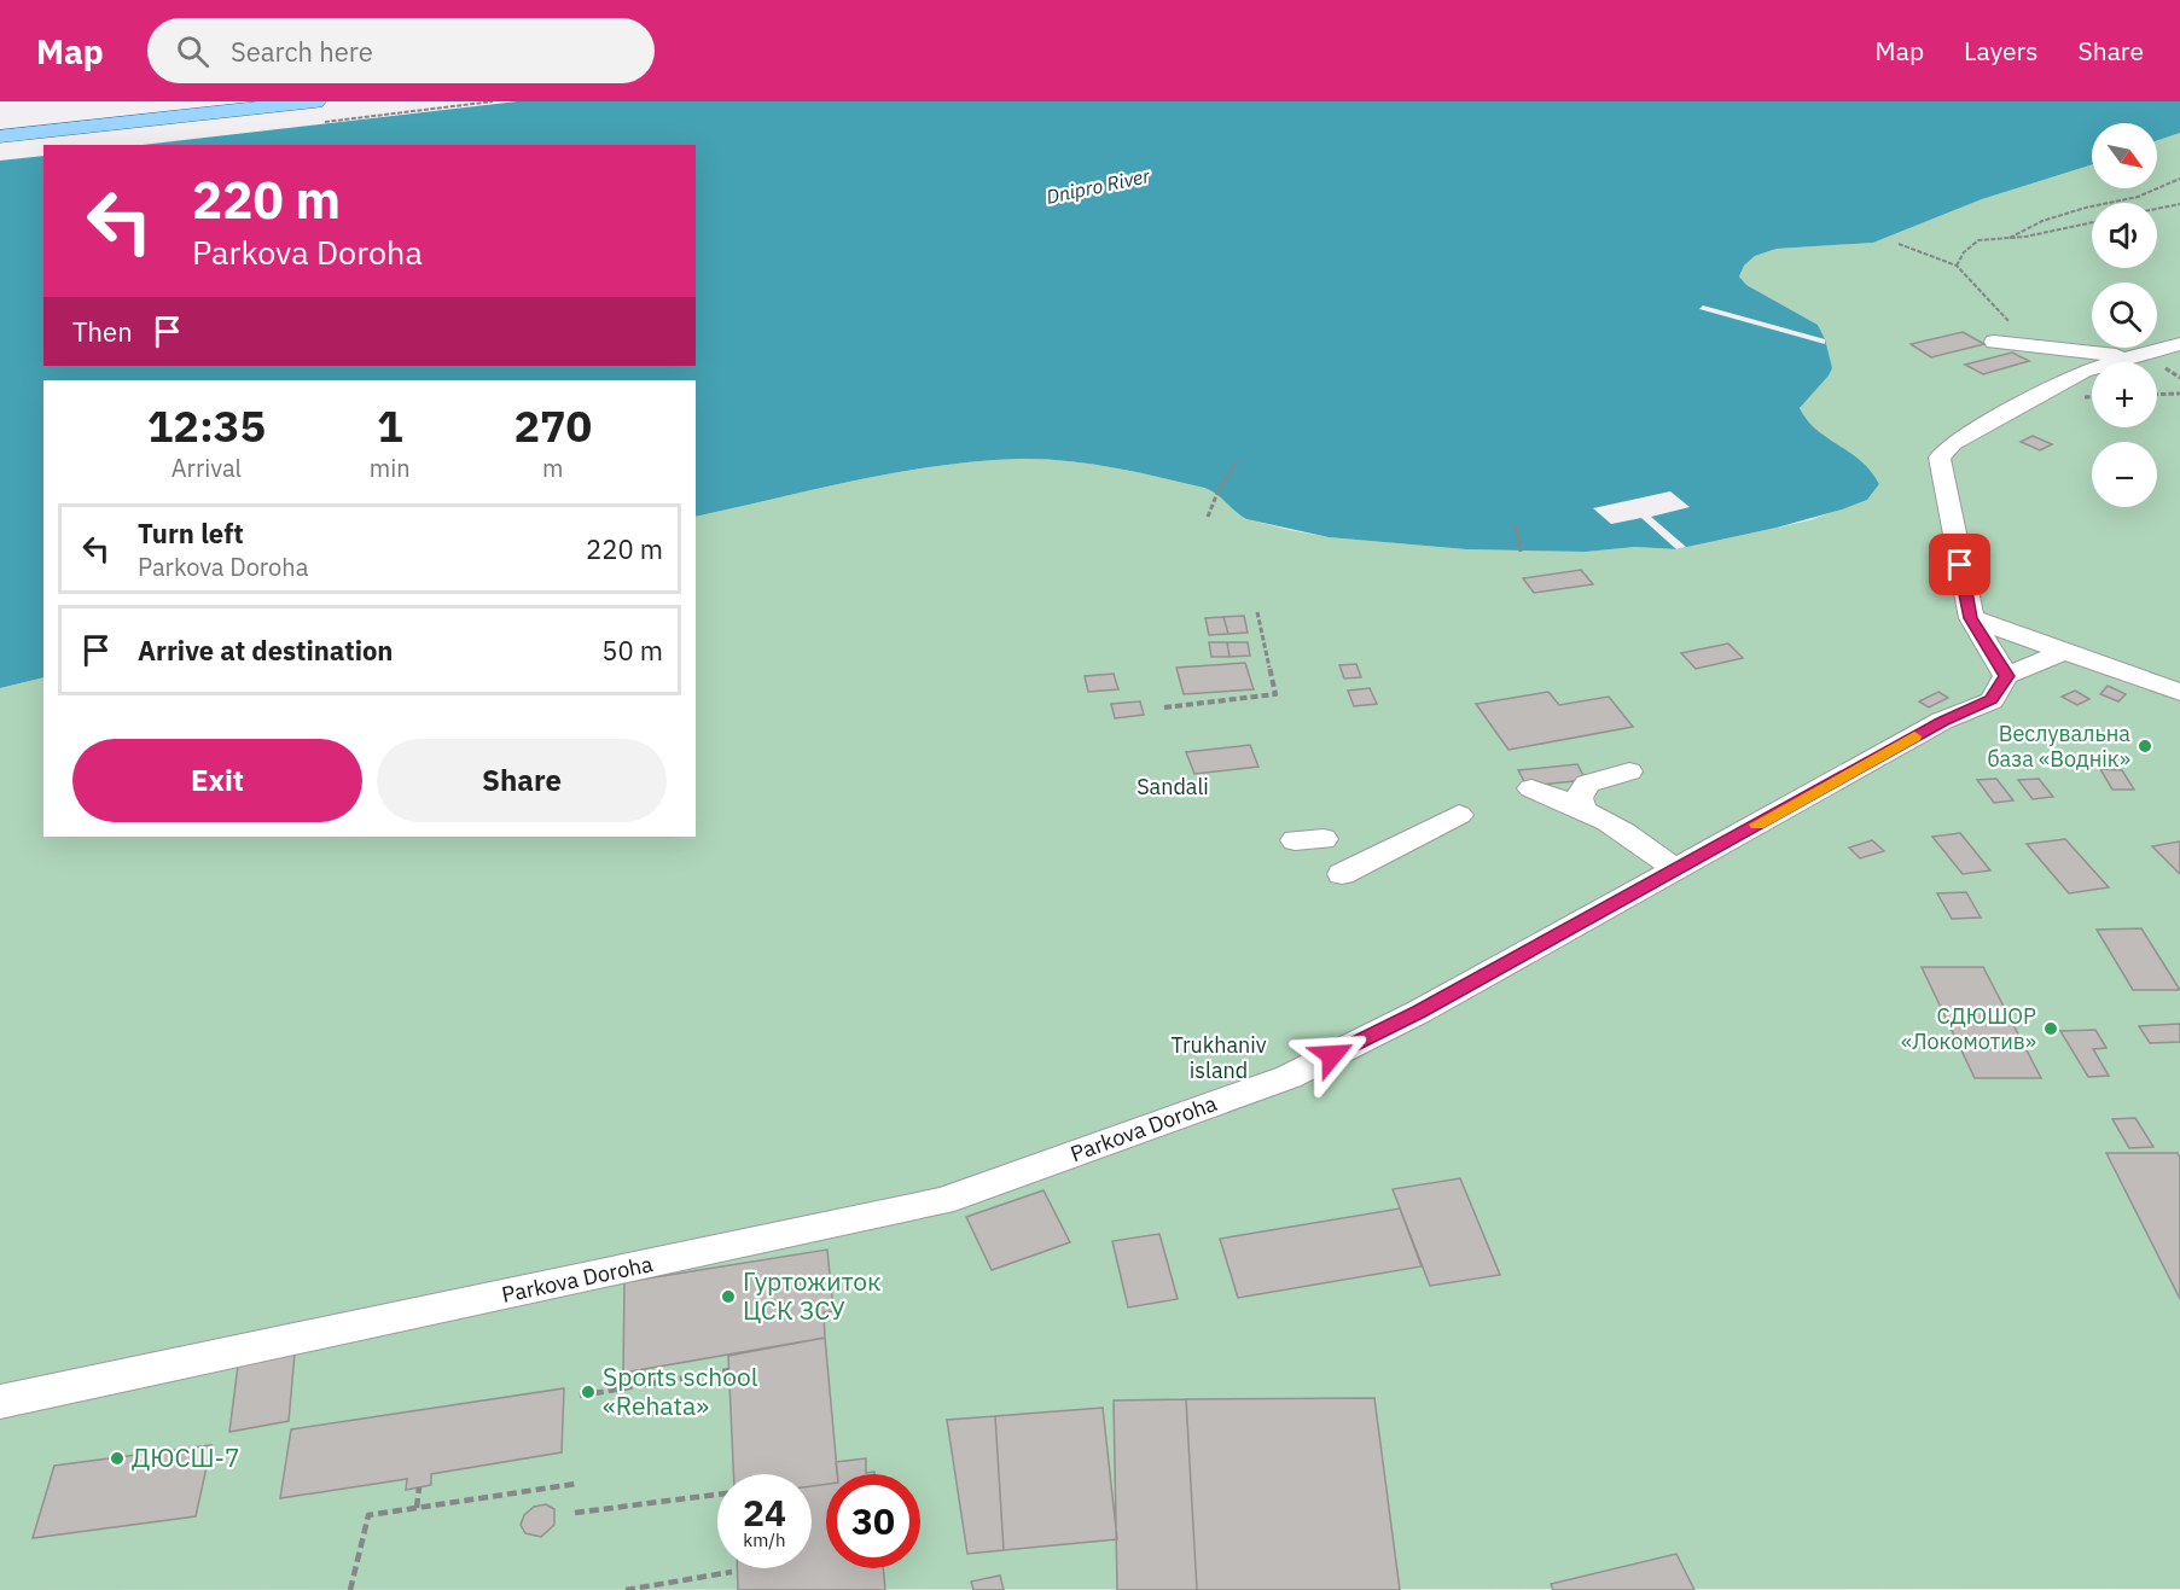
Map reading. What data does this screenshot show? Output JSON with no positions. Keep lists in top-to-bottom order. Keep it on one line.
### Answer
{"streets":{"street":["Parkova Doroha"]},"water":["Dnipro River"],"parks":["Sandali","Trukhaniv island"],"places":["Веслувальна база «Воднік»","СДЮШОР «Локомотив»","Гуртожиток ЦСК ЗСУ","Sports school «Rehata»","ДЮСШ-7"],"north":"bottom right","page":{"header":"Map","search":"Search here","nav":["Map","Layers","Share"],"map_buttons":["+","−"],"turn":["220 m","Parkova Doroha"],"then":"Then","eta":["12:35","Arrival","1","min","270","m"],"list":[{"name":"Turn left","note":"Parkova Doroha","value":"220 m"},{"name":"Arrive at destination","value":"50 m"}],"buttons":["Exit","Share"],"speed":"24 km/h","limit":"30"}}
